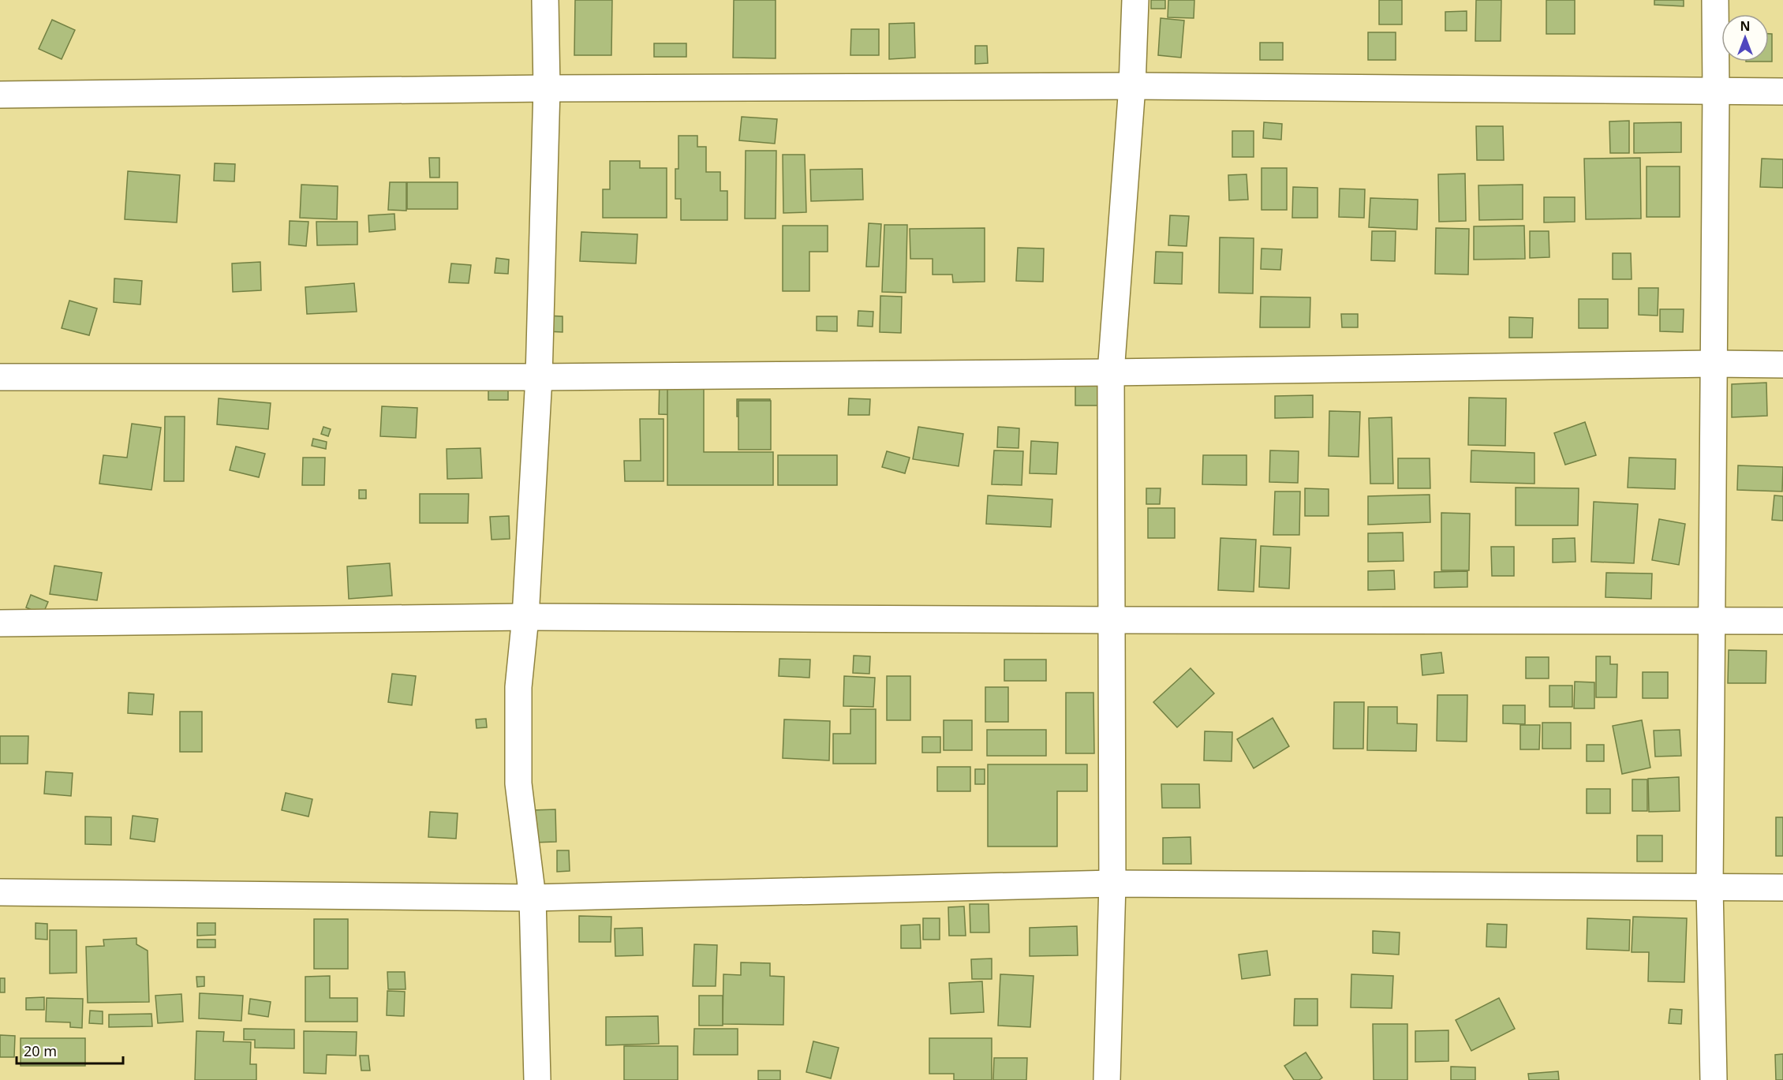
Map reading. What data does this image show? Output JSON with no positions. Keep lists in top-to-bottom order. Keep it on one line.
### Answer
{"scale_bar":"20 m","north":"top"}
